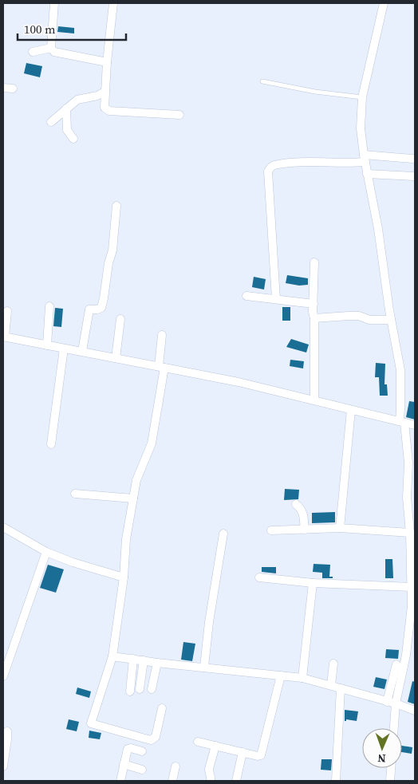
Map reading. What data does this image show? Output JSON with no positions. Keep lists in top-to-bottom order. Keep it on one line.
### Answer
{"scale_bar":"100 m","north":"bottom"}
